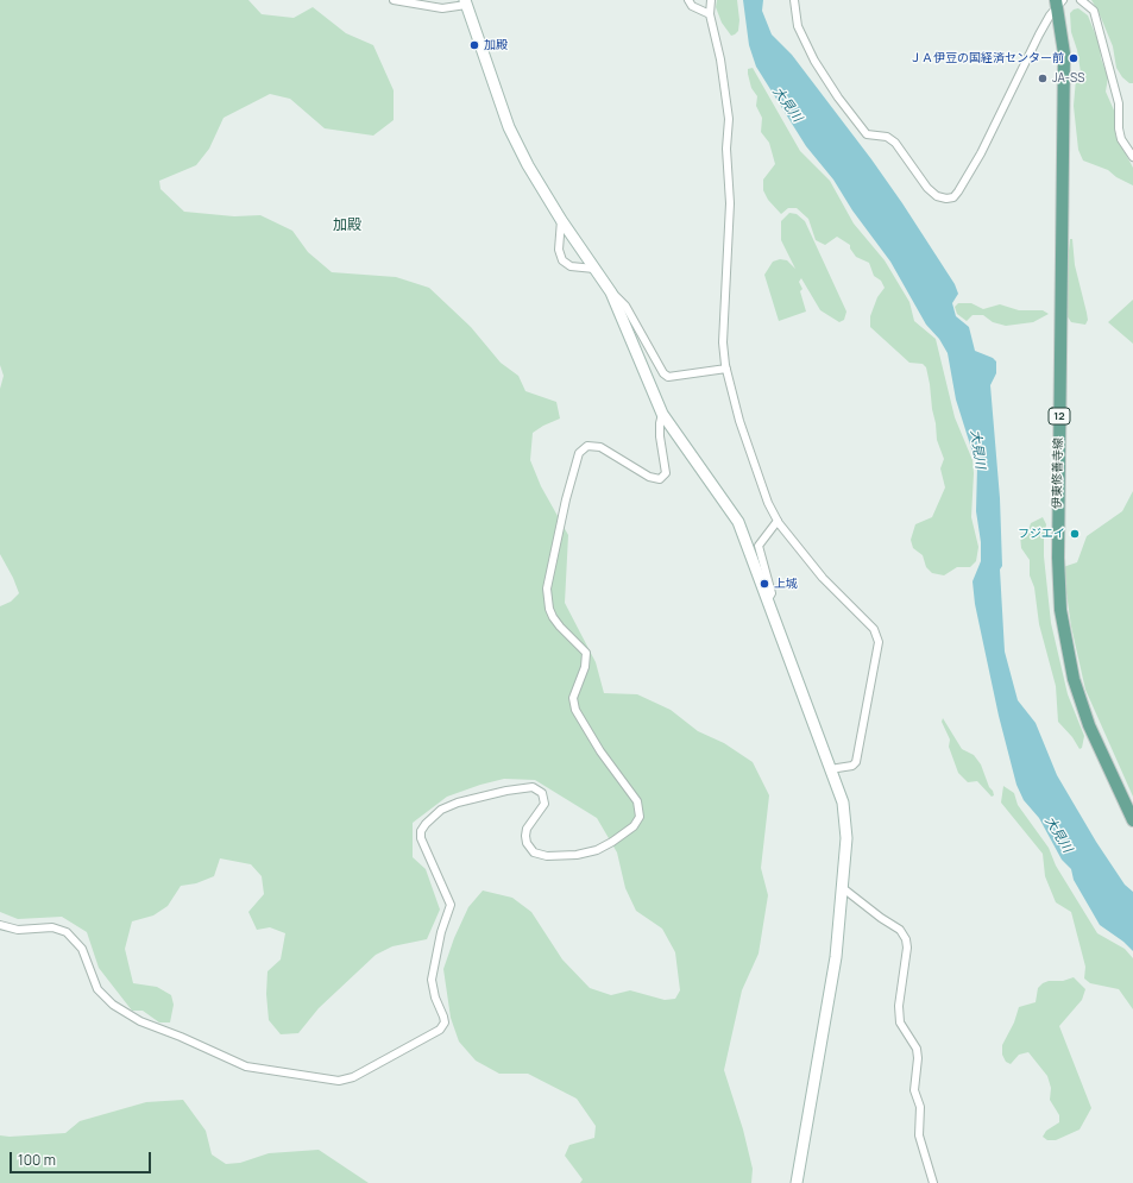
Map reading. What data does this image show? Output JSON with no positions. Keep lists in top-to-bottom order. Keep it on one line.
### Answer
{"streets":{"main road":["12","伊東修善寺線"]},"districts":["加殿"],"water":["大見川"],"places":["加殿","ＪＡ伊豆の国経済センター前","JA-SS","フジエイ","上城"],"scale_bar":"100 m"}
